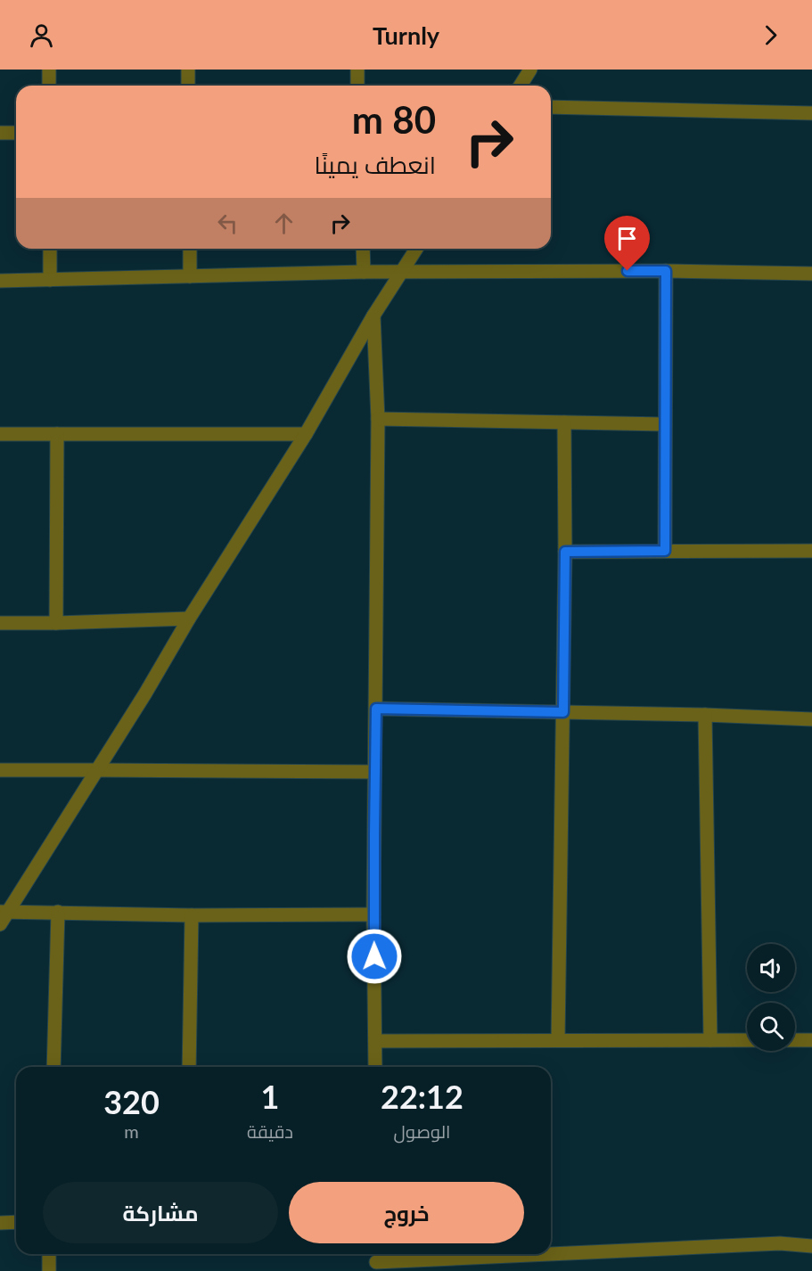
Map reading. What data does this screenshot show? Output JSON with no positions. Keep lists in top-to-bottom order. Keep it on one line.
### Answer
{"page":{"header":"Turnly","turn":["80 m","انعطف يمينًا"],"eta":["22:12","الوصول","1","دقيقة","320","m"],"buttons":["خروج","مشاركة"]}}
